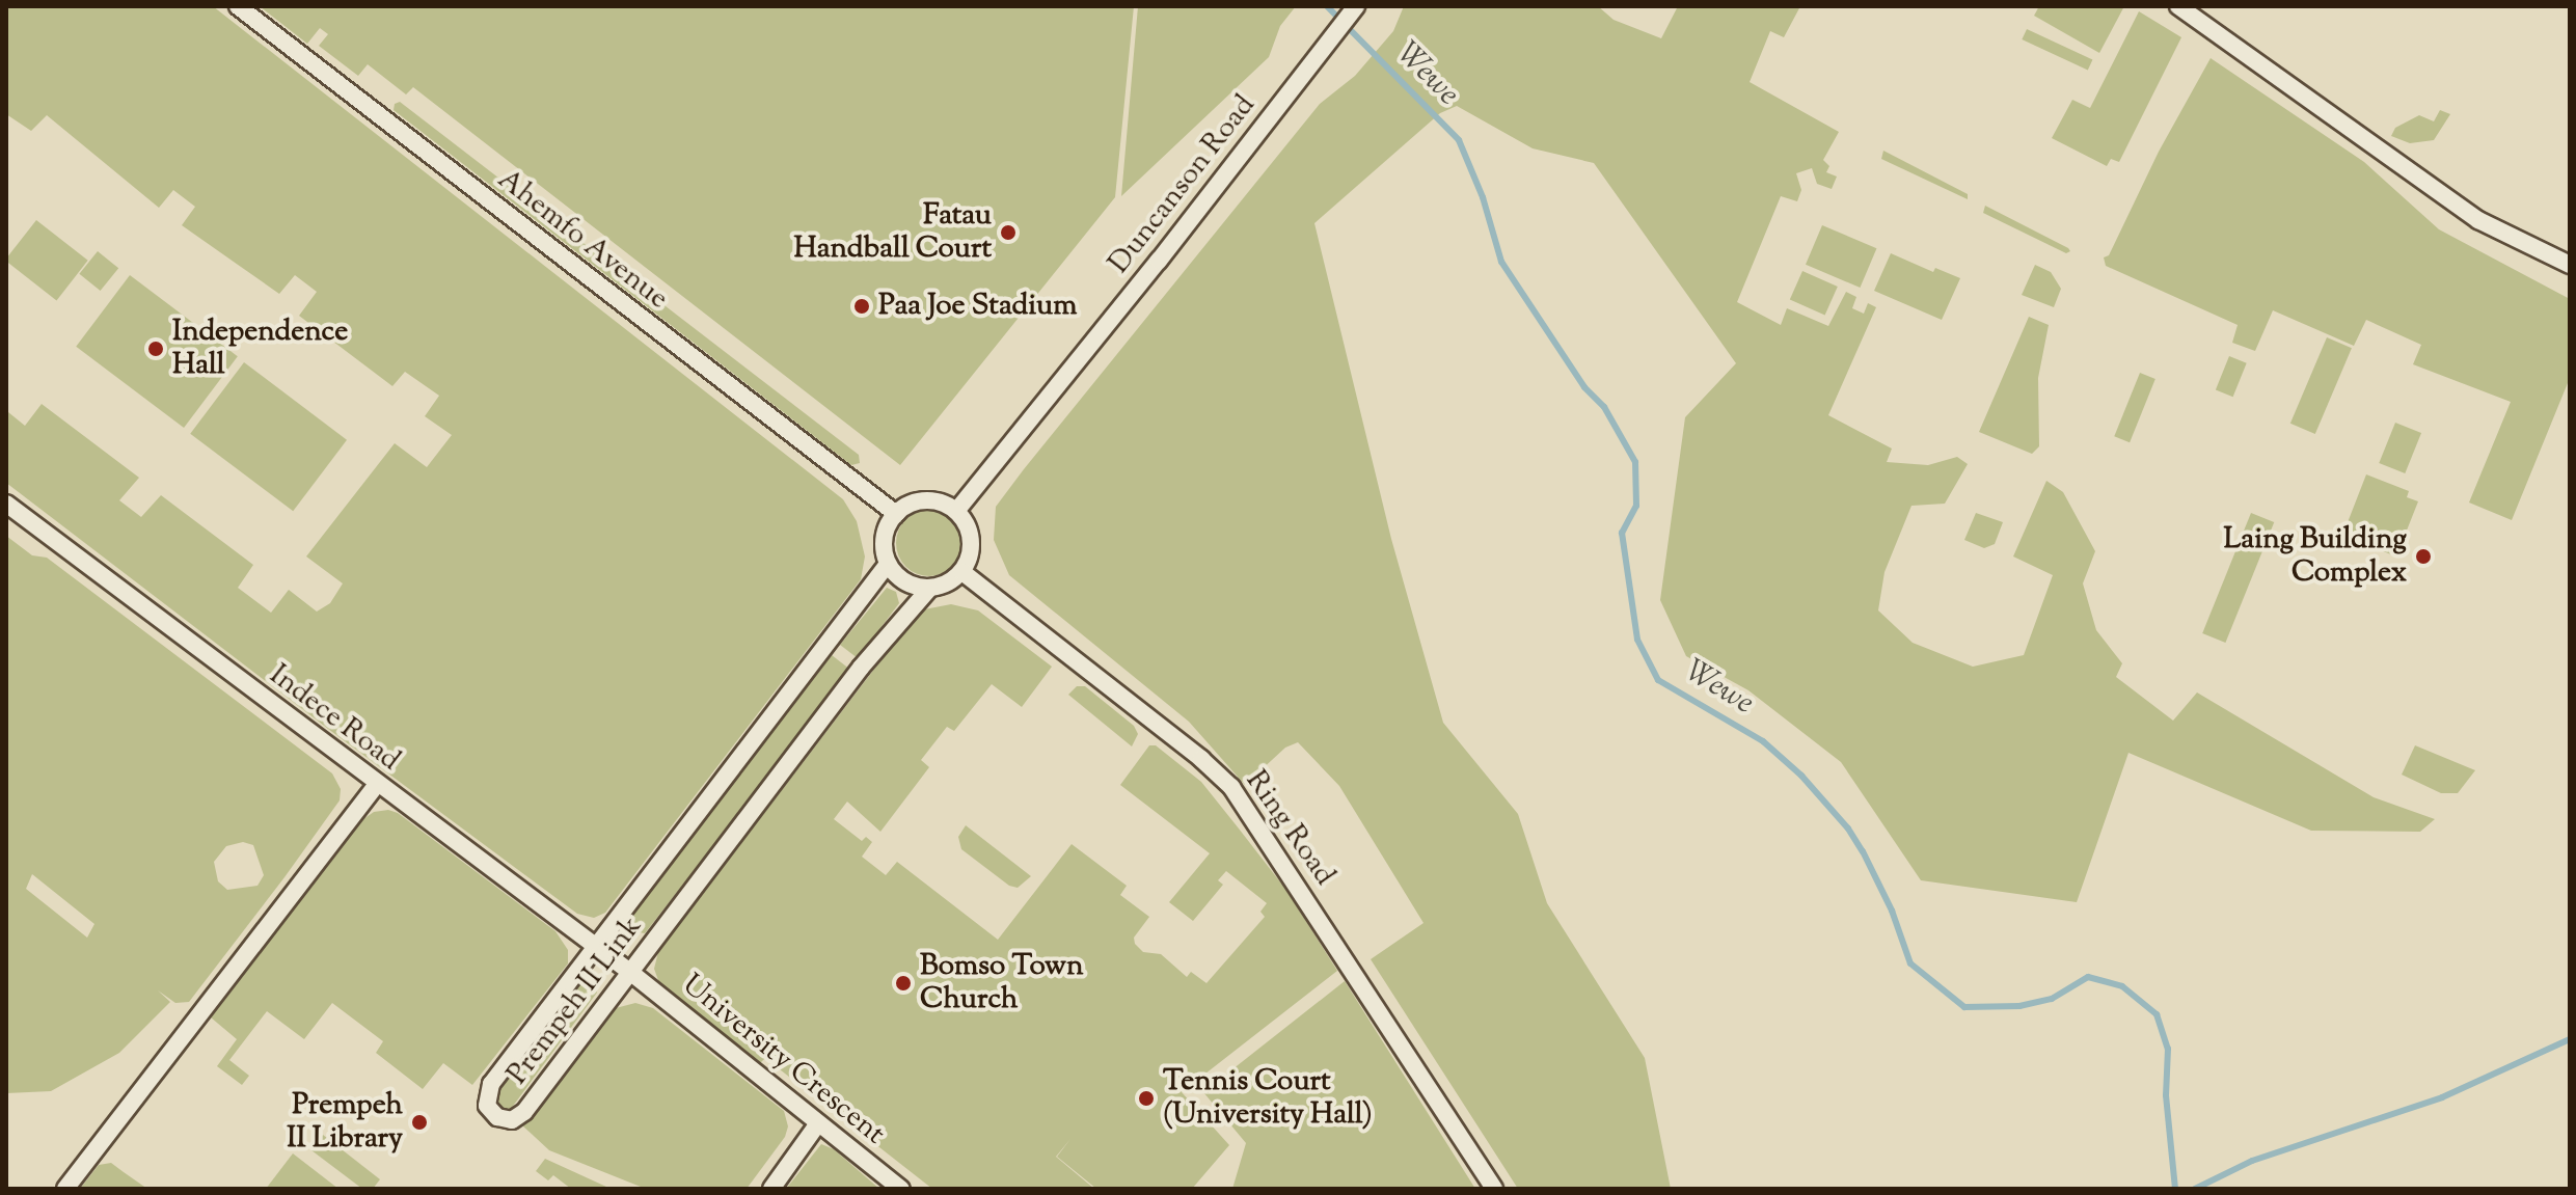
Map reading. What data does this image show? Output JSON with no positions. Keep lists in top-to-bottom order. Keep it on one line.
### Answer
{"streets":{"street":["Duncanson Road","Ahemfo Avenue","Indece Road","Ring Road","Prempeh II Link","University Crescent"]},"crossings":[["Duncanson Road","Ahemfo Avenue"],["Duncanson Road","Ring Road"],["Duncanson Road","Prempeh II Link"],["Ahemfo Avenue","Ring Road"],["Ahemfo Avenue","Prempeh II Link"],["Indece Road","Prempeh II Link"],["Indece Road","University Crescent"],["Ring Road","Prempeh II Link"],["Prempeh II Link","University Crescent"]],"water":["Wewe"],"places":["Fatau Handball Court","Paa Joe Stadium","Independence Hall","Laing Building Complex","Bomso Town Church","Tennis Court (University Hall)","Prempeh II Library"]}
